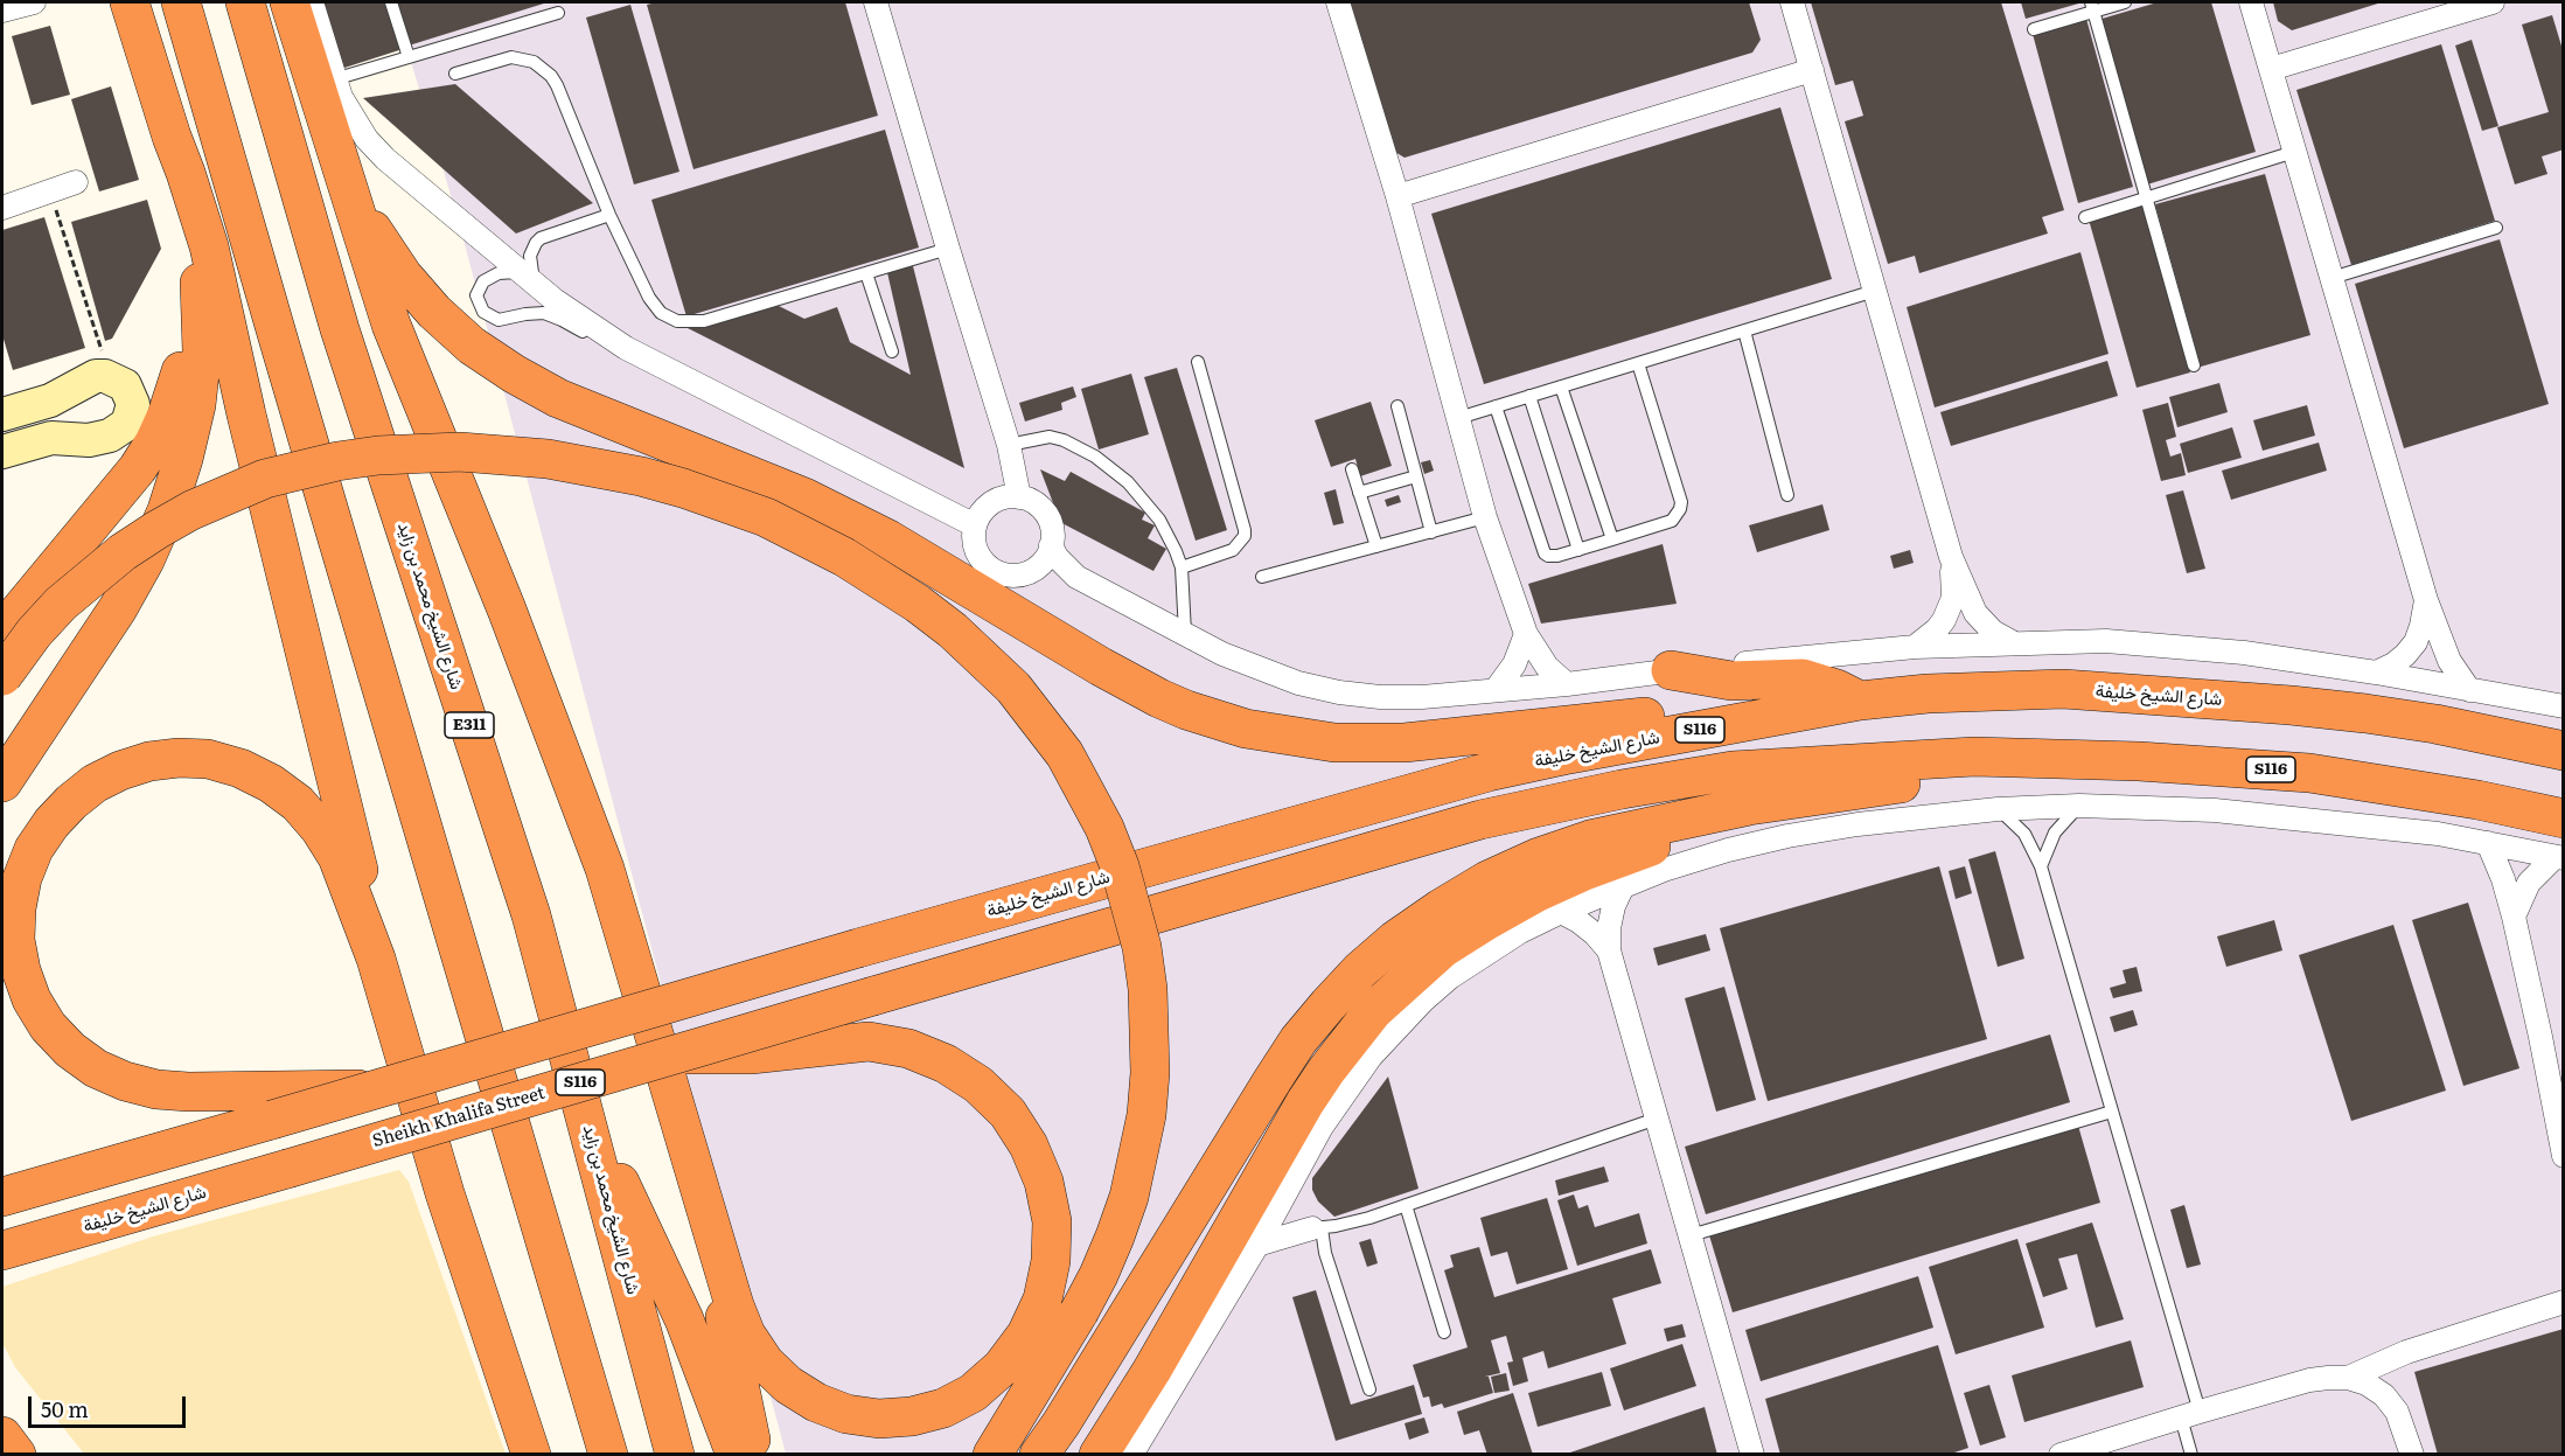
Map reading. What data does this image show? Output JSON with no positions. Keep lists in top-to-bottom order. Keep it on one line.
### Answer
{"streets":{"highway":["شارع الشيخ محمد بن زايد","شارع الشيخ خليفة","E311","S116","Sheikh Khalifa Street"]},"crossings":[["شارع الشيخ خليفة","S116"],["شارع الشيخ خليفة","Sheikh Khalifa Street"],["S116","Sheikh Khalifa Street"]],"scale_bar":"50 m"}
